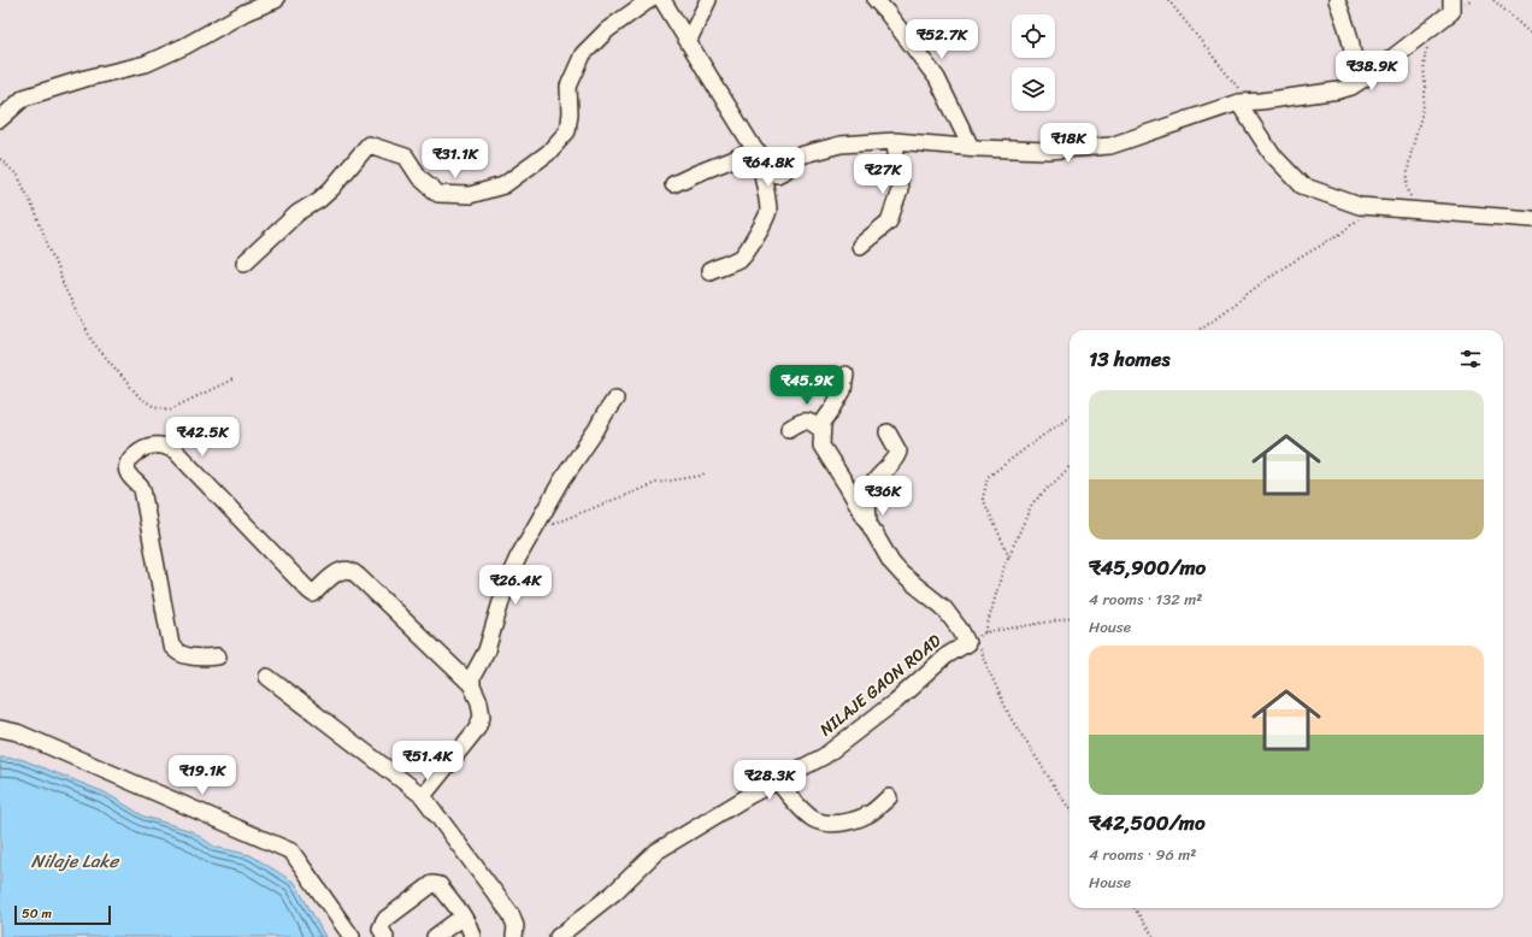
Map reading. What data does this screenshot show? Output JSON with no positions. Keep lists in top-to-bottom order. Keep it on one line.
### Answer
{"streets":{"street":["NILAJE GAON ROAD"]},"water":["Nilaje Lake"],"scale_bar":"50 m","page":{"price":["₹52.7K","₹38.9K","₹18K","₹31.1K","₹64.8K","₹27K","₹45.9K","₹42.5K","₹36K","₹26.4K","₹51.4K","₹19.1K","₹28.3K"],"heading":"13 homes","list":[{"name":"₹45,900/mo","note":"4 rooms · 132 m² · House"},{"name":"₹42,500/mo","note":"4 rooms · 96 m² · House"}],"scale":"50 m"}}
